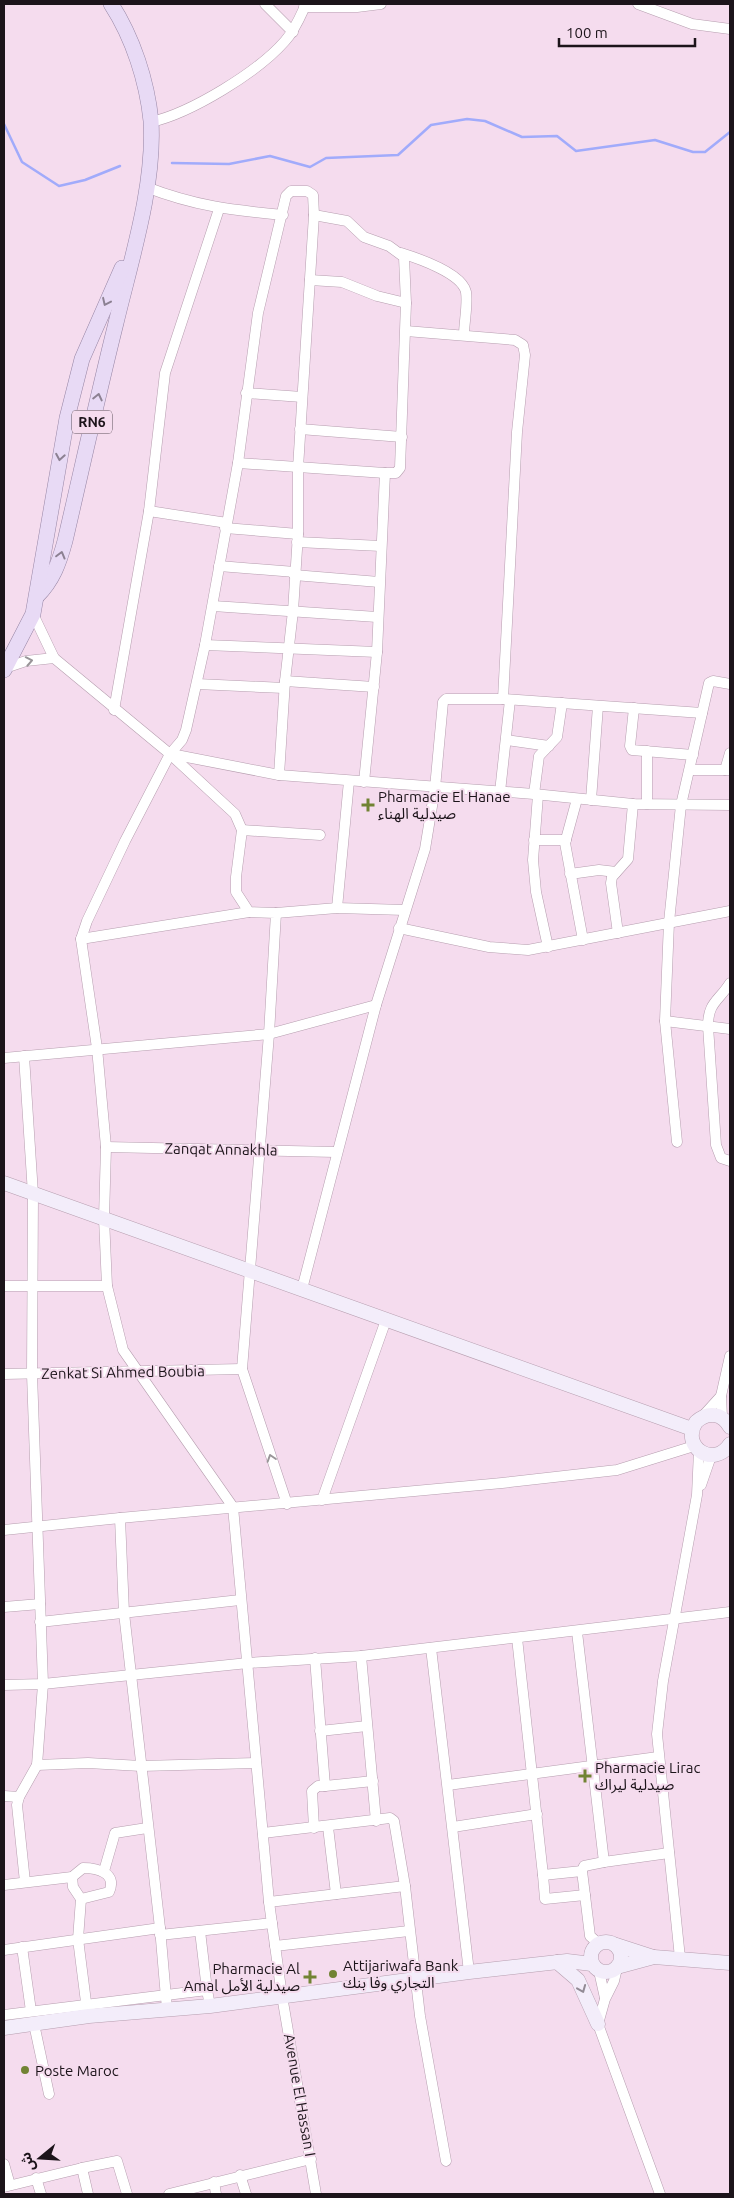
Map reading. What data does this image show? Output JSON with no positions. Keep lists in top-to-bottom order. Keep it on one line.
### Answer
{"streets":{"main road":["RN6"],"street":["Zanqat Annakhla","Zenkat Si Ahmed Boubia","Avenue El Hassan I"]},"places":{"health":["Pharmacie El Hanae صيدلية الهناء","Pharmacie Lirac صيدلية ليراك","Pharmacie Al Amal صيدلية الأمل"],"other":["Attijariwafa Bank التجاري وفا بنك","Poste Maroc"]},"scale_bar":"100 m","north":"left"}
